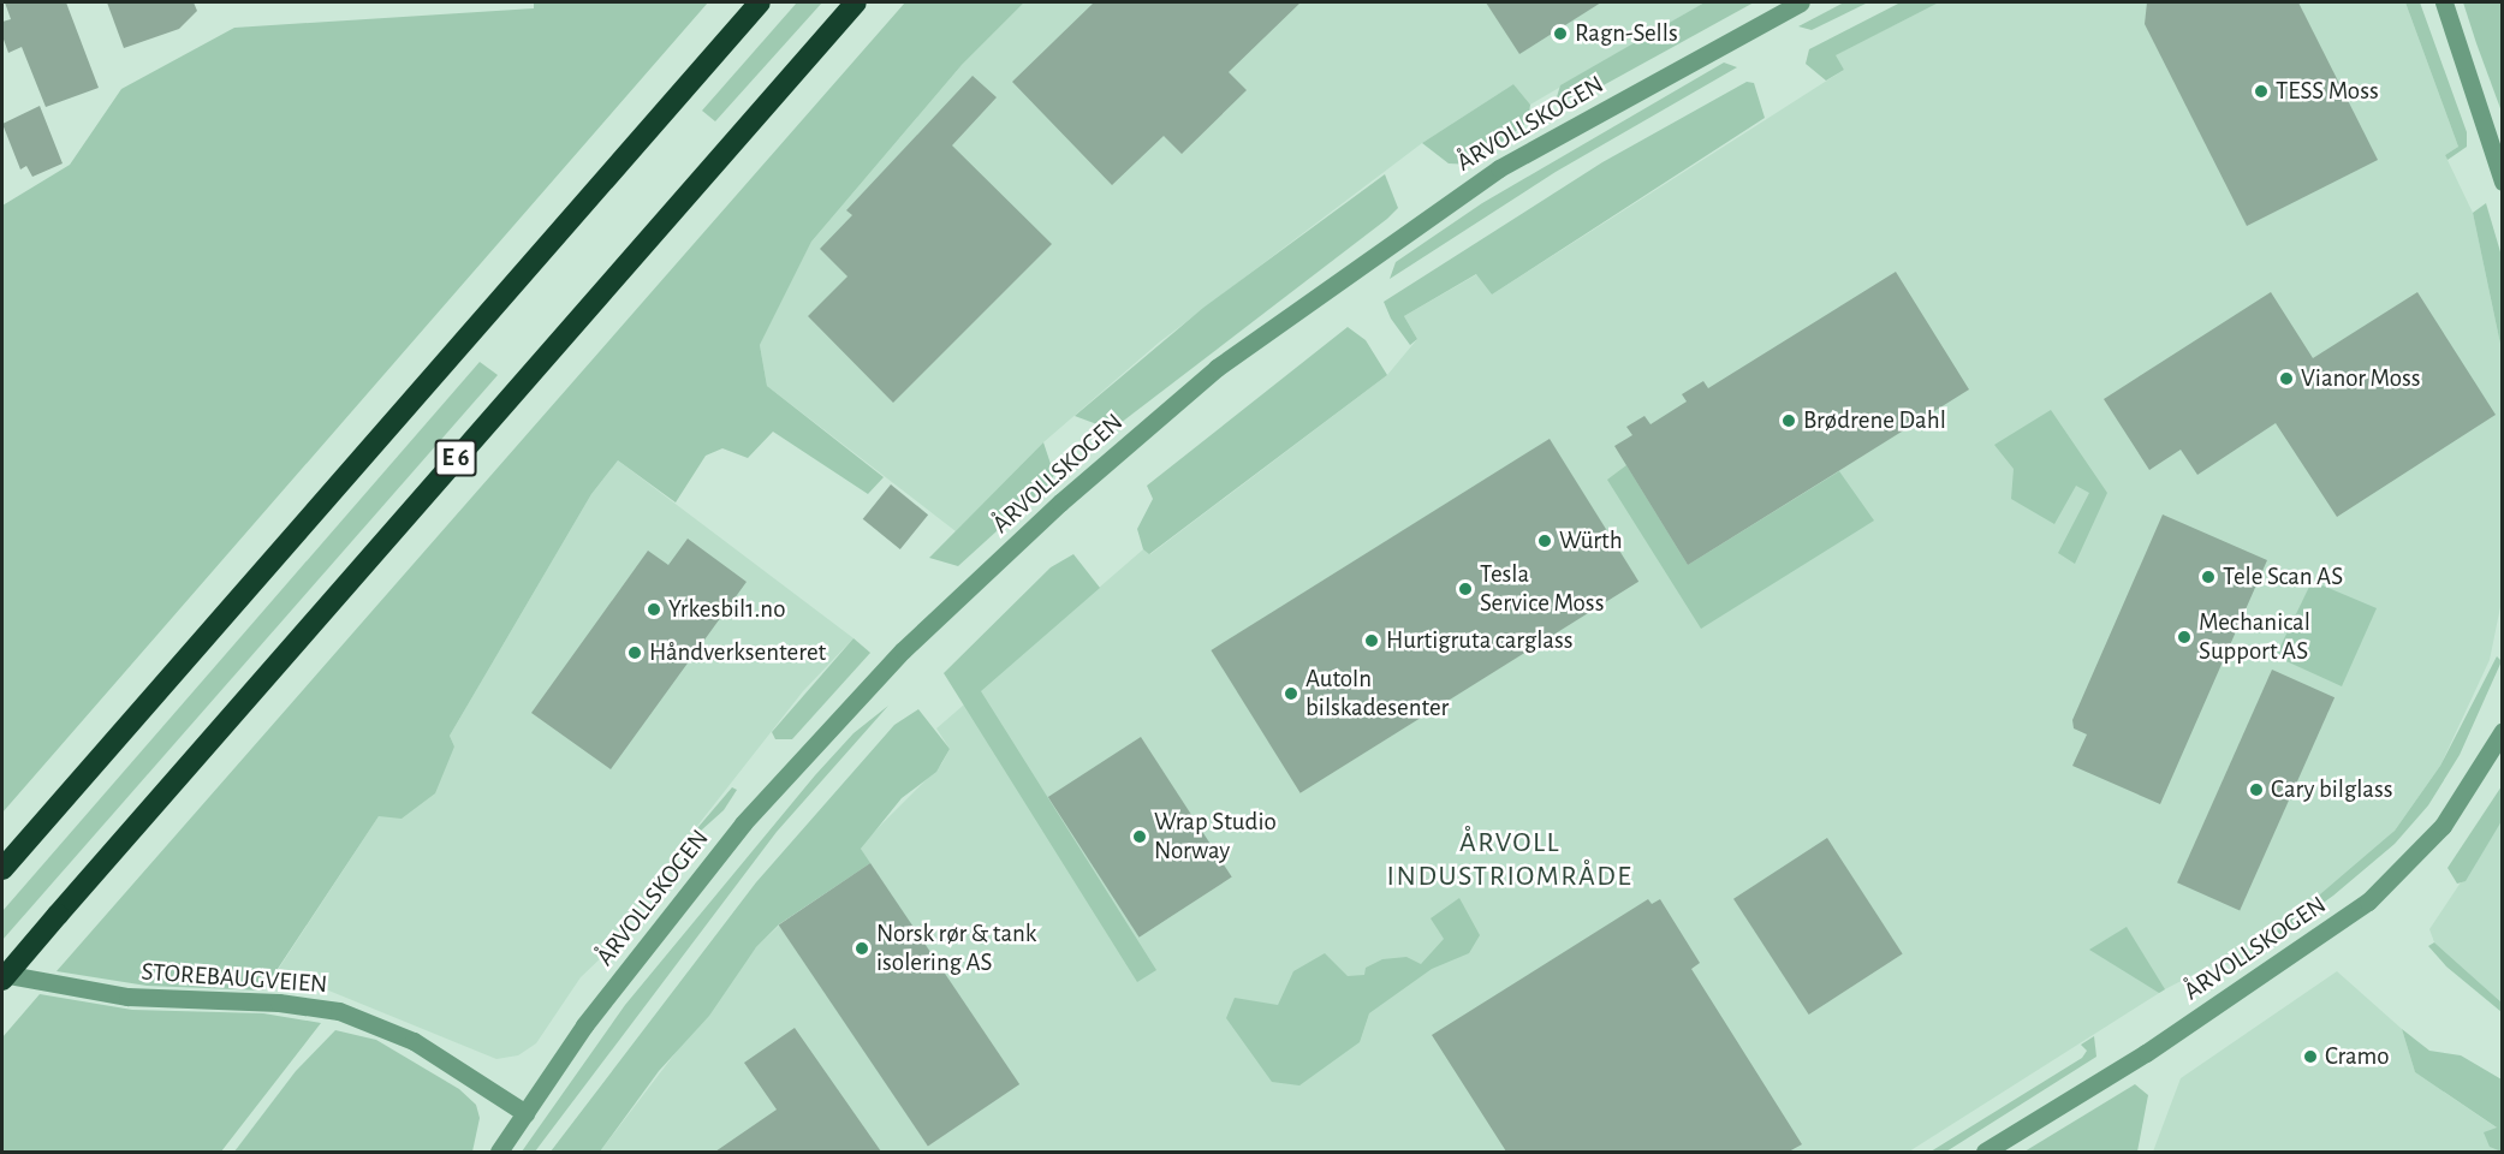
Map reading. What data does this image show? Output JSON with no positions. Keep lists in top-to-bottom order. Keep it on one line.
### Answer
{"streets":{"highway":["E 6"],"street":["ÅRVOLLSKOGEN","STOREBAUGVEIEN"]},"crossings":[["ÅRVOLLSKOGEN","STOREBAUGVEIEN"]],"districts":["ÅRVOLL INDUSTRIOMRÅDE"],"places":["Ragn-Sells","TESS Moss","Vianor Moss","Brødrene Dahl","Würth","Tele Scan AS","Tesla Service Moss","Yrkesbil1.no","Mechanical Support AS","Hurtigruta carglass","Håndverksenteret","AutoIn bilskadesenter","Cary bilglass","Wrap Studio Norway","Norsk rør & tank isolering AS","Cramo"]}
